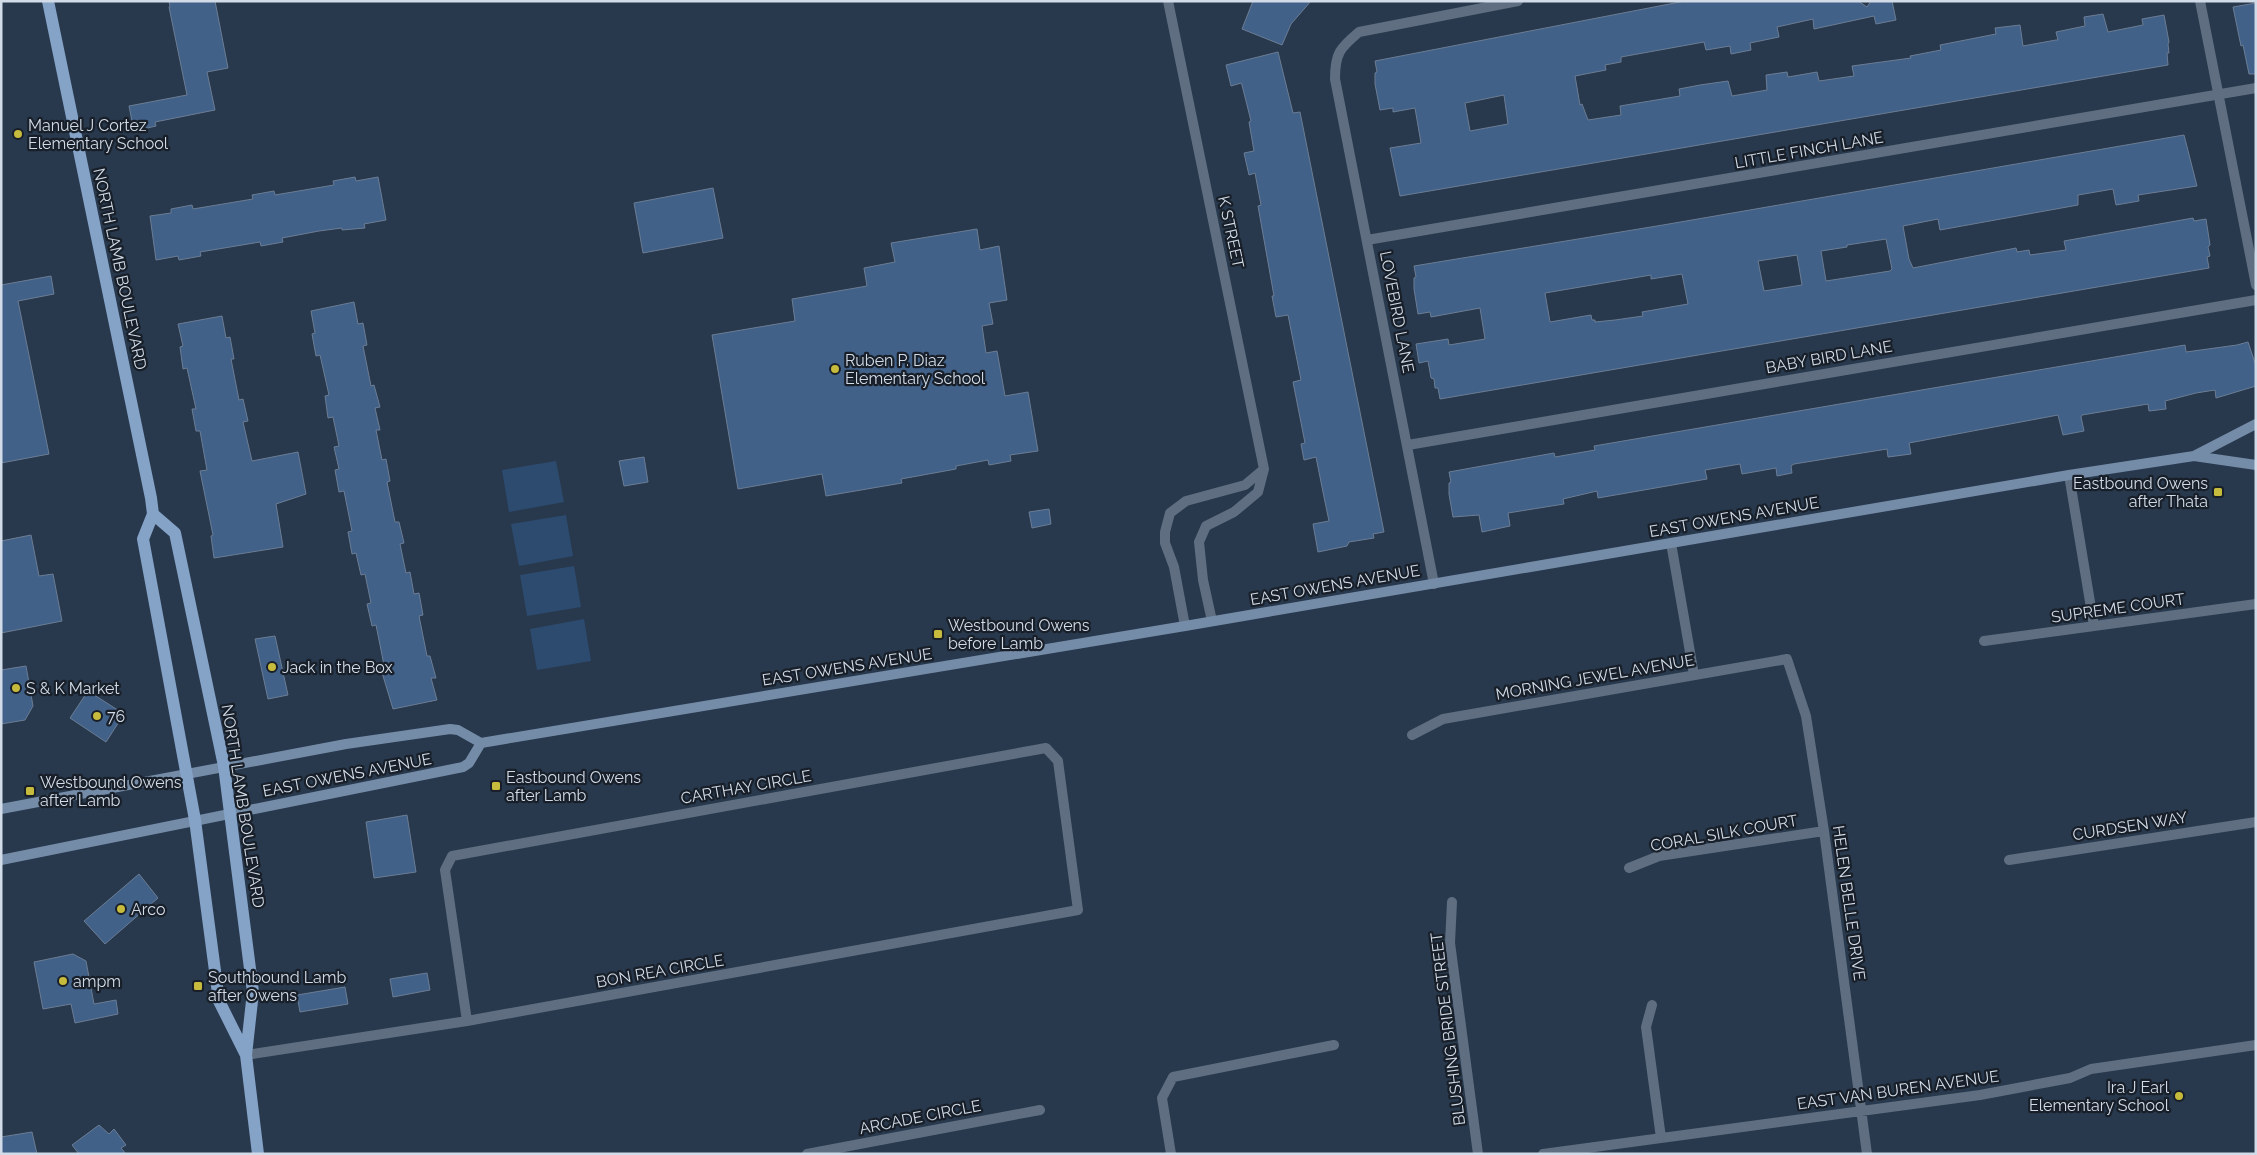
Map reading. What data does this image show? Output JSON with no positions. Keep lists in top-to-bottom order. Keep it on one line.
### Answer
{"streets":{"main road":["NORTH LAMB BOULEVARD","EAST OWENS AVENUE"],"street":["LITTLE FINCH LANE","K STREET","LOVEBIRD LANE","BABY BIRD LANE","SUPREME COURT","MORNING JEWEL AVENUE","CARTHAY CIRCLE","CURDSEN WAY","CORAL SILK COURT","HELEN BELLE DRIVE","BON REA CIRCLE","BLUSHING BRIDE STREET","EAST VAN BUREN AVENUE","ARCADE CIRCLE"]},"crossings":[["LITTLE FINCH LANE","LOVEBIRD LANE"],["K STREET","EAST OWENS AVENUE"],["NORTH LAMB BOULEVARD","EAST OWENS AVENUE"],["NORTH LAMB BOULEVARD","BON REA CIRCLE"],["LOVEBIRD LANE","BABY BIRD LANE"],["LOVEBIRD LANE","EAST OWENS AVENUE"],["MORNING JEWEL AVENUE","HELEN BELLE DRIVE"],["CARTHAY CIRCLE","BON REA CIRCLE"],["CORAL SILK COURT","HELEN BELLE DRIVE"],["HELEN BELLE DRIVE","EAST VAN BUREN AVENUE"]],"places":{"other":["Manuel J Cortez Elementary School","Ruben P. Diaz Elementary School","Jack in the Box","S & K Market","76","Arco","ampm","Ira J Earl Elementary School"],"transit":["Eastbound Owens after Thata","Westbound Owens before Lamb","Eastbound Owens after Lamb","Westbound Owens after Lamb","Southbound Lamb after Owens"]}}
